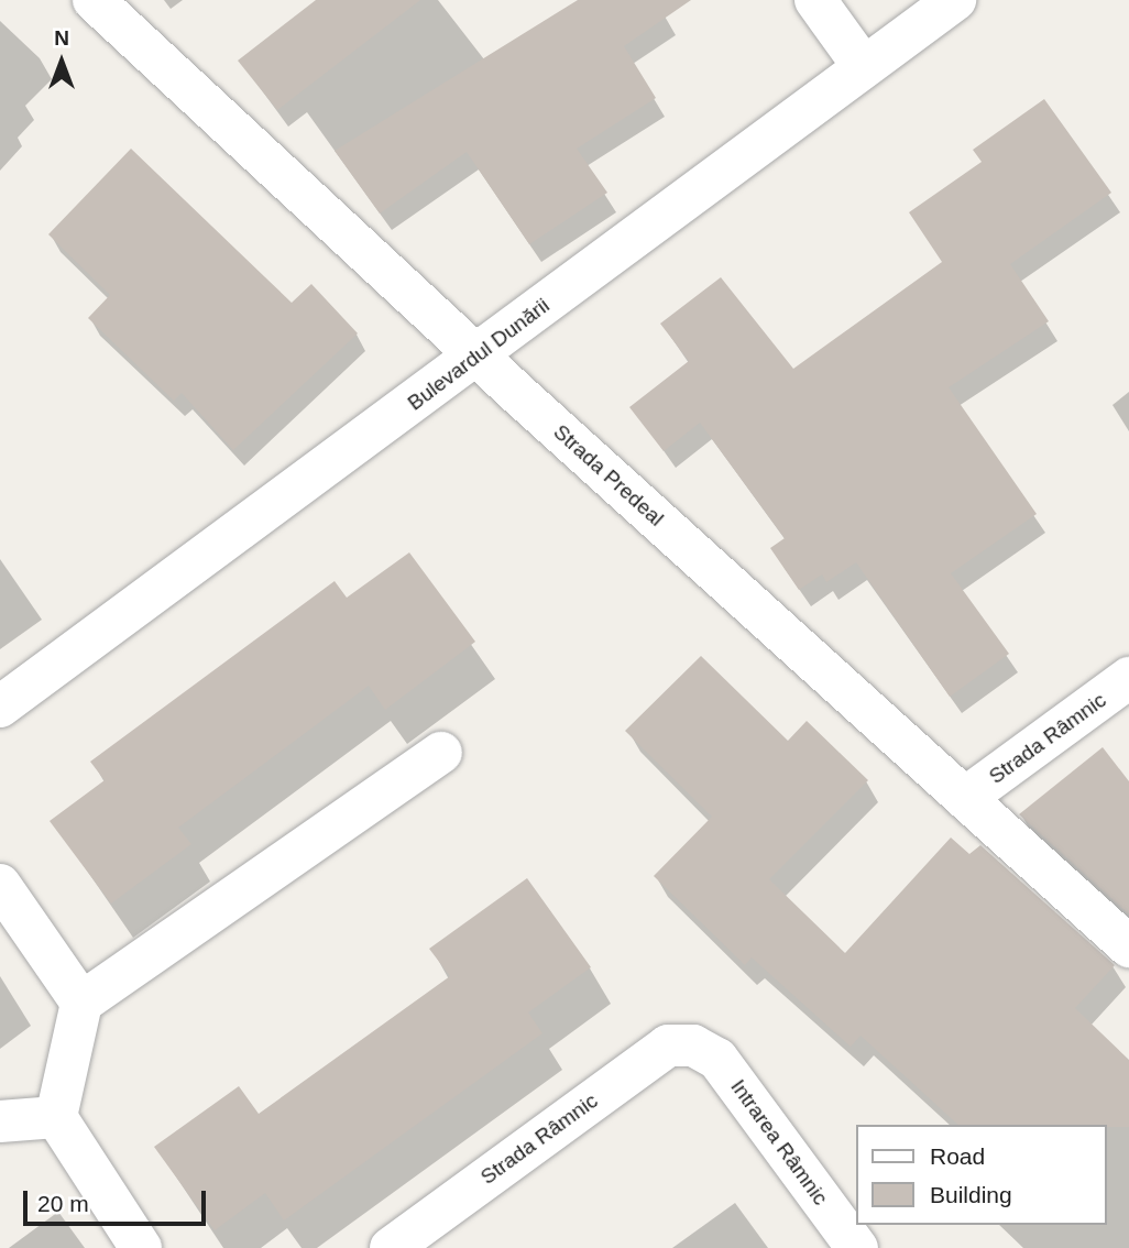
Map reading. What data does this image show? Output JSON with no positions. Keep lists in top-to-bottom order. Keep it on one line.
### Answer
{"streets":{"street":["Bulevardul Dunării","Strada Predeal","Strada Râmnic","Intrarea Râmnic"]},"crossings":[["Bulevardul Dunării","Strada Predeal"],["Strada Predeal","Strada Râmnic"],["Strada Râmnic","Intrarea Râmnic"]],"legend":["Road","Building"],"scale_bar":"20 m","north":"top"}
